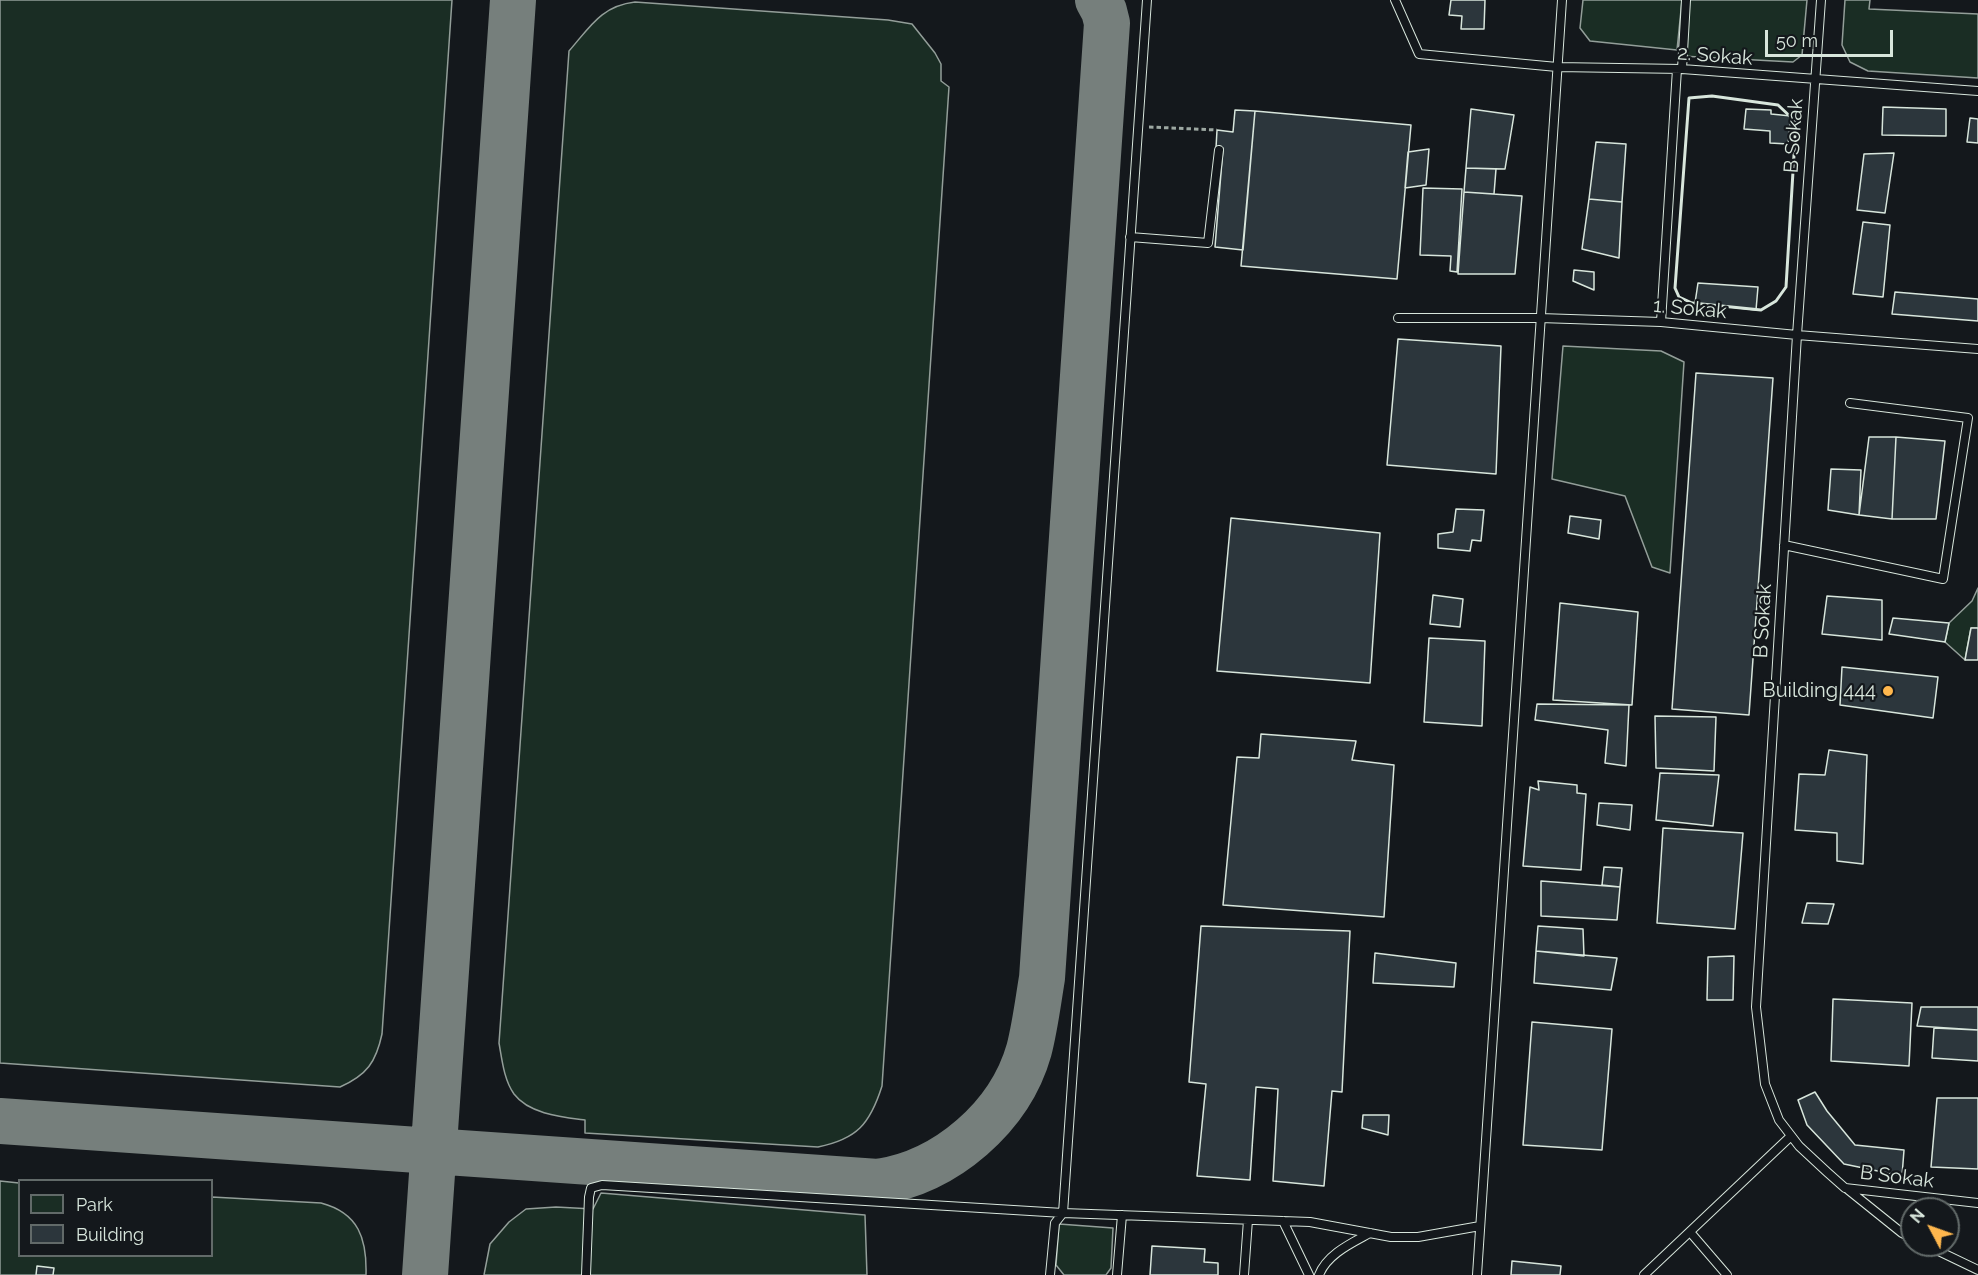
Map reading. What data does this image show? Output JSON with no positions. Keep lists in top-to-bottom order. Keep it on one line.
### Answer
{"streets":{"lane":["2. Sokak","B Sokak","1. Sokak"]},"crossings":[["2. Sokak","B Sokak"],["B Sokak","1. Sokak"]],"places":["Building 444"],"legend":["Park","Building"],"scale_bar":"50 m","north":"top left"}
